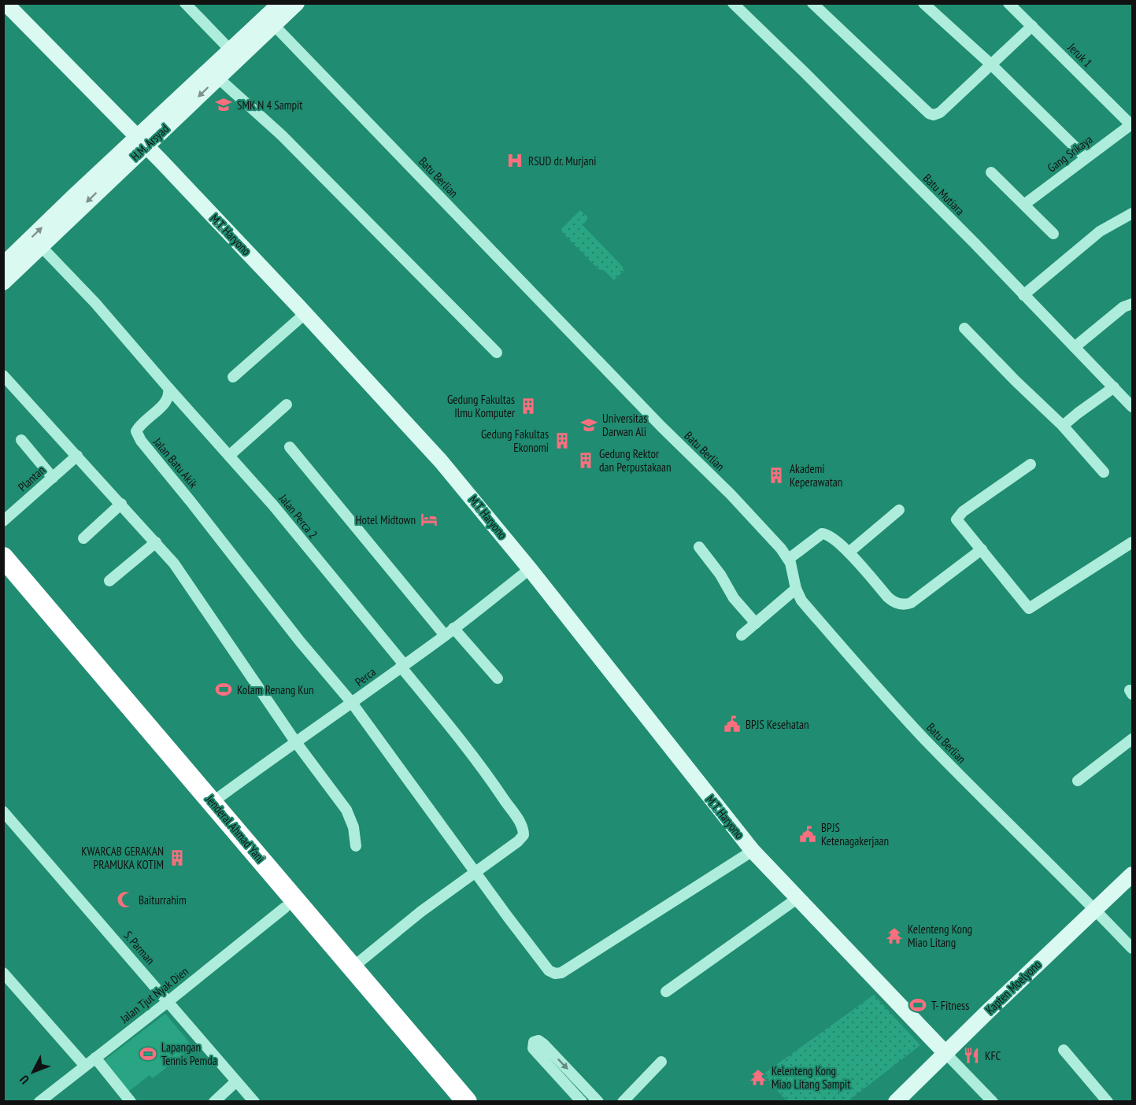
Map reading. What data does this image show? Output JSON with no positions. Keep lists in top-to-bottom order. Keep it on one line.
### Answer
{"streets":{"highway":["Jenderal Ahmad Yani"],"street":["Jeruk 1","H.M. Arsyad","Gang Srikaya","Batu Berlian","Batu Mutiara","M.T. Haryono","Jalan Batu Akik","Plantan","Jalan Perca 2","Perca","S. Parman","Kapten Moelyono","Jalan Tjut Nyak Dien"]},"crossings":[["Jeruk 1","Gang Srikaya"],["H.M. Arsyad","Batu Berlian"],["H.M. Arsyad","M.T. Haryono"],["Batu Berlian","Kapten Moelyono"],["M.T. Haryono","Perca"],["M.T. Haryono","Kapten Moelyono"],["Jalan Batu Akik","Jalan Perca 2"],["Jalan Batu Akik","Perca"],["Jalan Perca 2","Perca"],["Perca","Jenderal Ahmad Yani"],["Jenderal Ahmad Yani","Jalan Tjut Nyak Dien"],["S. Parman","Jalan Tjut Nyak Dien"]],"places":{"school or university":["SMK N 4 Sampit","Universitas Darwan Ali"],"hospital":["RSUD dr. Murjani"],"building":["Gedung Fakultas Ilmu Komputer","Gedung Fakultas Ekonomi","Gedung Rektor dan Perpustakaan","Akademi Keperawatan","KWARCAB GERAKAN PRAMUKA KOTIM"],"hotel":["Hotel Midtown"],"sports":["Kolam Renang Kun","T- Fitness","Lapangan Tennis Pemda"],"public building":["BPJS Kesehatan","BPJS Ketenagakerjaan"],"mosque":["Baiturrahim"],"temple":["Kelenteng Kong Miao Litang","Kelenteng Kong Miao Litang Sampit"],"restaurant":["KFC"]},"north":"bottom left"}
